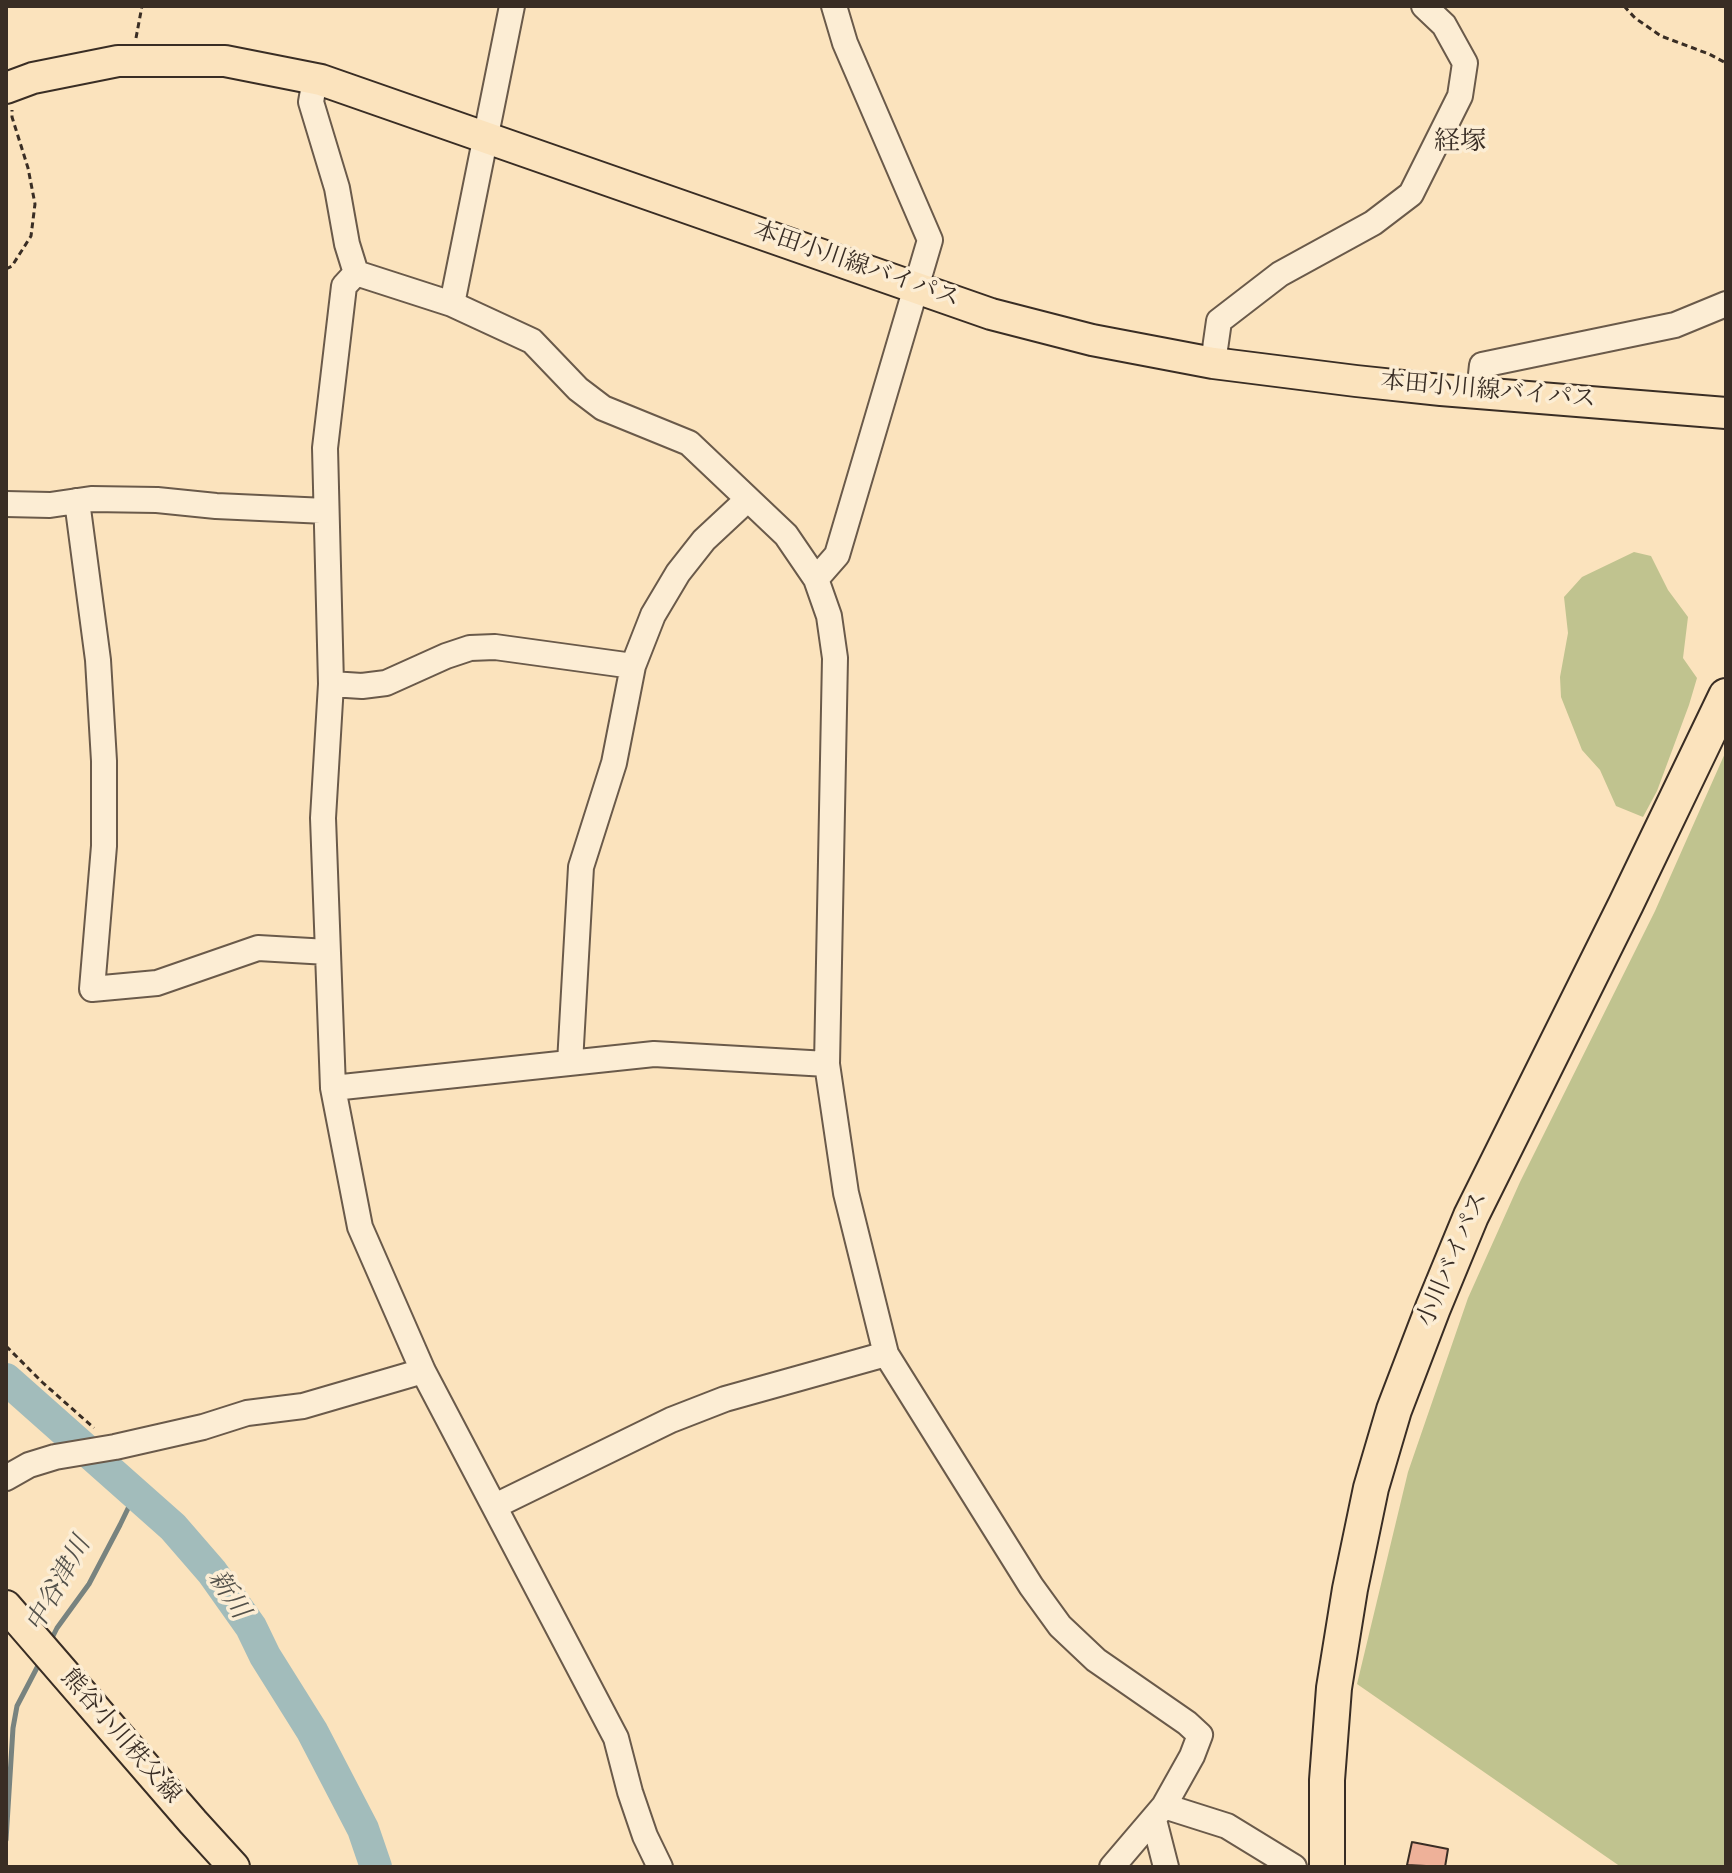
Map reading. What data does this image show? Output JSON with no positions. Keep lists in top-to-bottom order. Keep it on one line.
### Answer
{"streets":{"highway":["小川バイパス"],"main road":["本田小川線バイパス","熊谷小川秩父線"]},"districts":["経塚"],"water":["中谷津川","新川"]}
